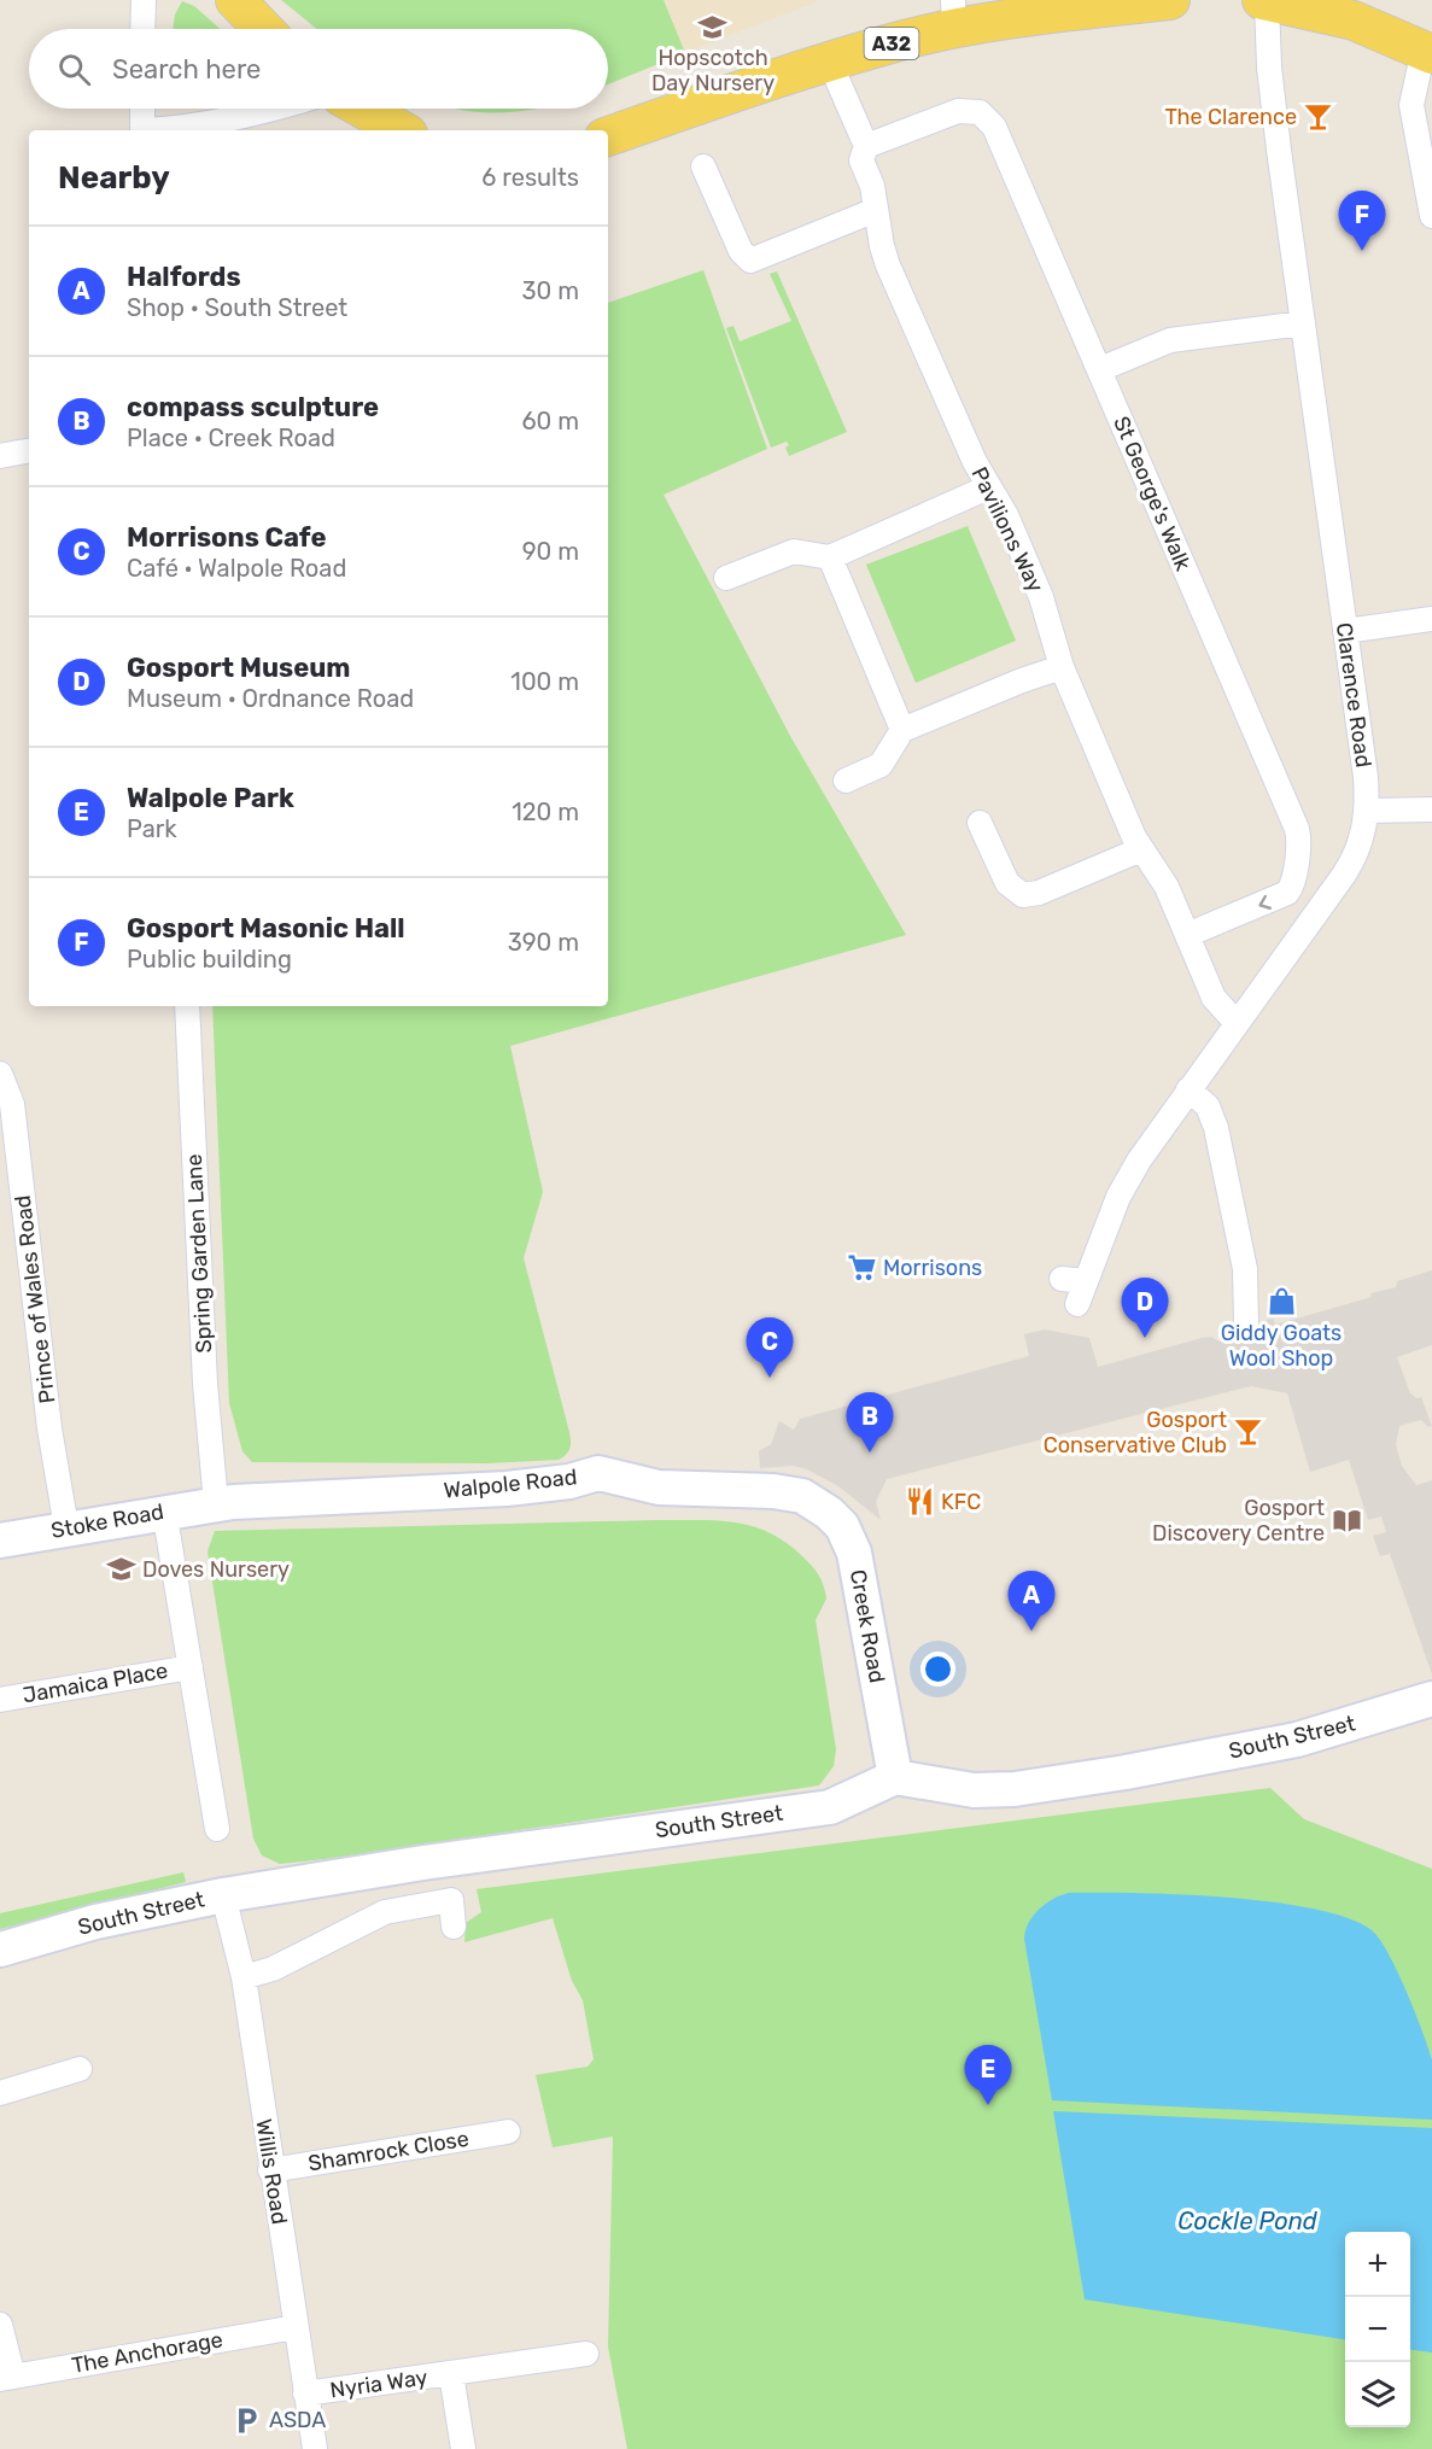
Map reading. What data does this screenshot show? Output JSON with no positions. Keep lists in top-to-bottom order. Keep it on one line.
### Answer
{"streets":{"main road":["A32","Walpole Road","Stoke Road","Creek Road","South Street"],"street":["St George's Walk","Pavilions Way","Clarence Road","Spring Garden Lane","Prince of Wales Road","Jamaica Place","Shamrock Close","Willis Road","The Anchorage","Nyria Way"]},"crossings":[["A32","Pavilions Way"],["St George's Walk","Pavilions Way"],["Pavilions Way","Clarence Road"],["Spring Garden Lane","Walpole Road"],["Spring Garden Lane","Stoke Road"],["Prince of Wales Road","Stoke Road"],["Walpole Road","Stoke Road"],["Walpole Road","Creek Road"],["Creek Road","South Street"],["South Street","Willis Road"],["Shamrock Close","Willis Road"],["Willis Road","The Anchorage"],["Willis Road","Nyria Way"]],"one_way":["St George's Walk"],"water":["Cockle Pond"],"places":{"school or university":["Hopscotch Day Nursery","Doves Nursery"],"bar":["The Clarence","Gosport Conservative Club"],"supermarket":["Morrisons"],"shop":["Giddy Goats Wool Shop"],"restaurant":["KFC"],"library":["Gosport Discovery Centre"],"parking":["ASDA"]},"page":{"search":"Search here","heading":["Nearby","6 results"],"pins":["F","D","C","B","A","E"],"list":[{"mark":"A","name":"Halfords","note":"Shop · South Street","value":"30 m"},{"mark":"B","name":"compass sculpture","note":"Place · Creek Road","value":"60 m"},{"mark":"C","name":"Morrisons Cafe","note":"Café · Walpole Road","value":"90 m"},{"mark":"D","name":"Gosport Museum","note":"Museum · Ordnance Road","value":"100 m"},{"mark":"E","name":"Walpole Park","note":"Park","value":"120 m"},{"mark":"F","name":"Gosport Masonic Hall","note":"Public building","value":"390 m"}],"map_buttons":["+","−"]}}
